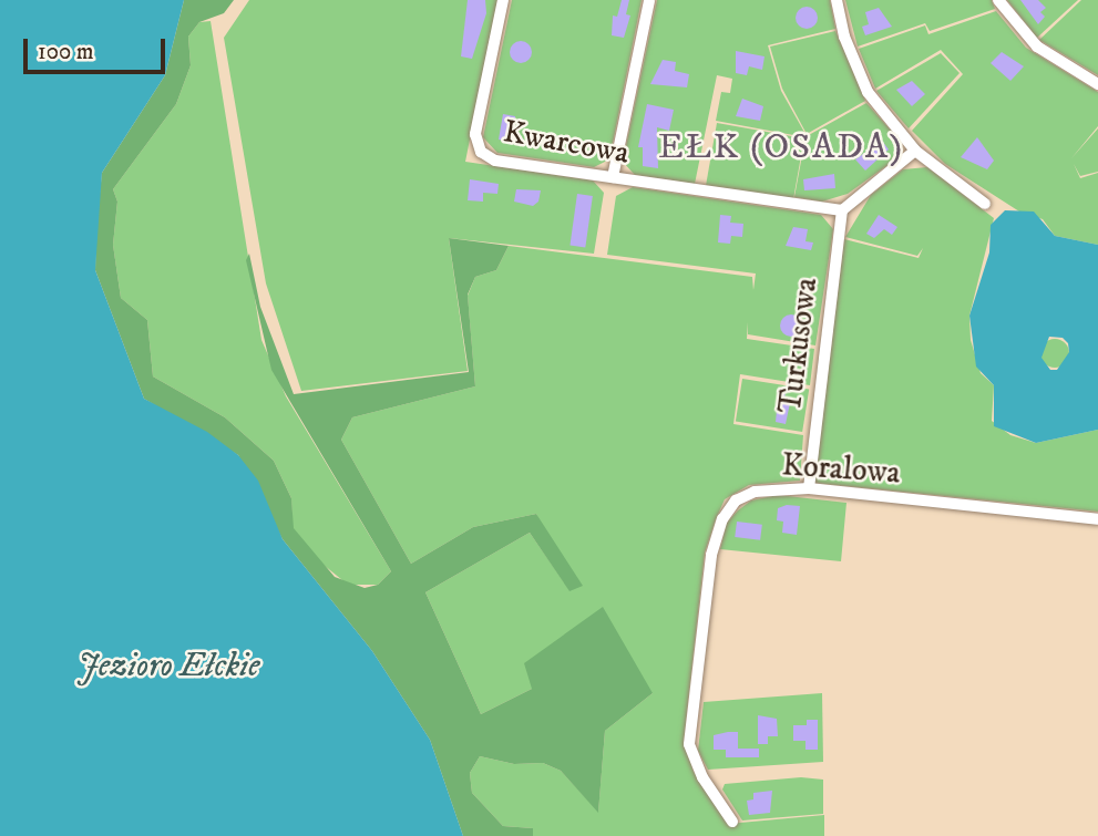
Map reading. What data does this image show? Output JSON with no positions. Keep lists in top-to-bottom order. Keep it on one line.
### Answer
{"streets":{"street":["Kwarcowa","Turkusowa","Koralowa"]},"crossings":[["Kwarcowa","Turkusowa"],["Turkusowa","Koralowa"]],"districts":["EŁK (OSADA)"],"water":["Jezioro Ełckie"],"scale_bar":"100 m"}
